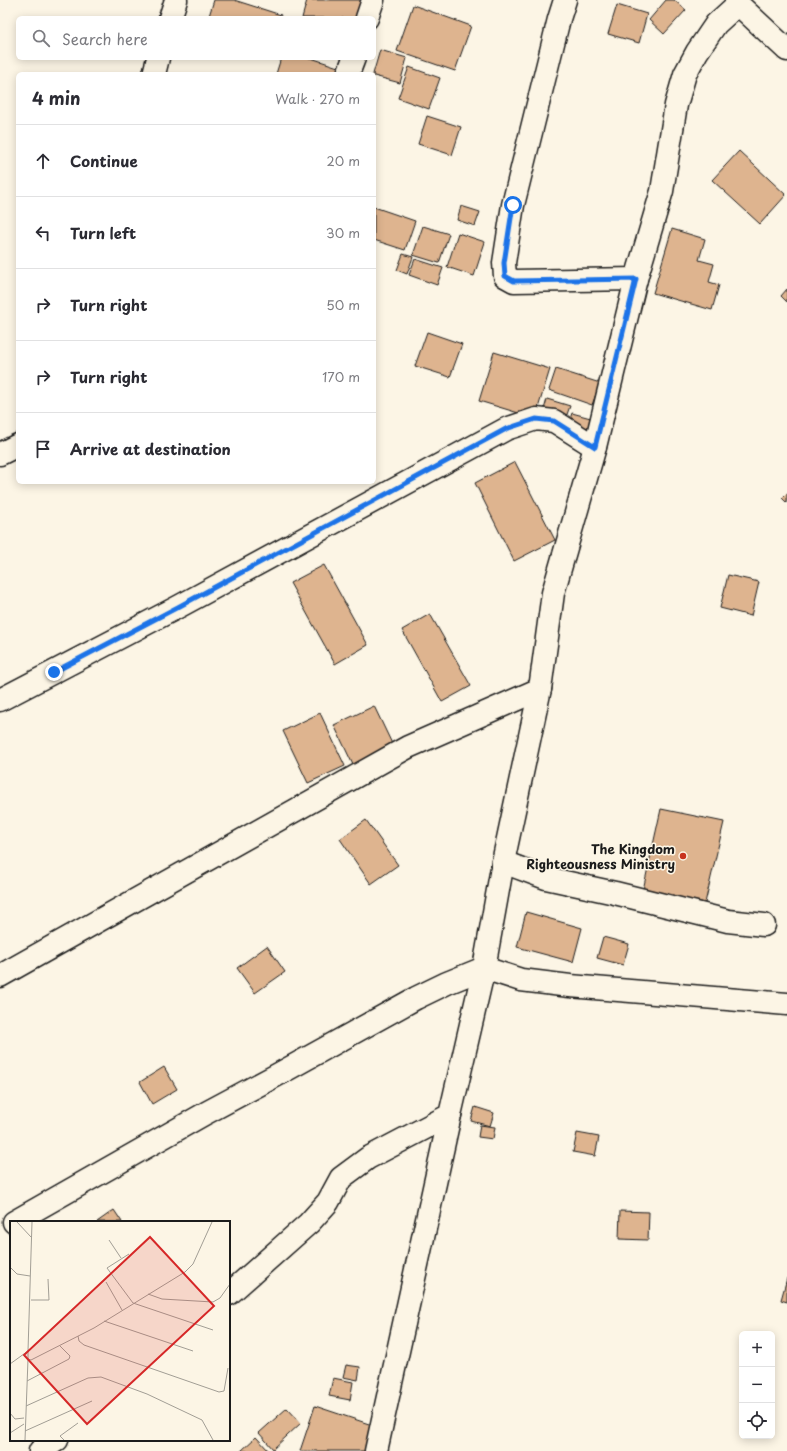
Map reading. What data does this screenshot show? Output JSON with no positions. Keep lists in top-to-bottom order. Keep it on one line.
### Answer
{"places":["The Kingdom Righteousness Ministry"],"page":{"search":"Search here","heading":["4 min","Walk · 270 m"],"list":[["Continue","20 m"],["Turn left","30 m"],["Turn right","50 m"],["Turn right","170 m"],"Arrive at destination"],"map_buttons":["+","−"]}}
